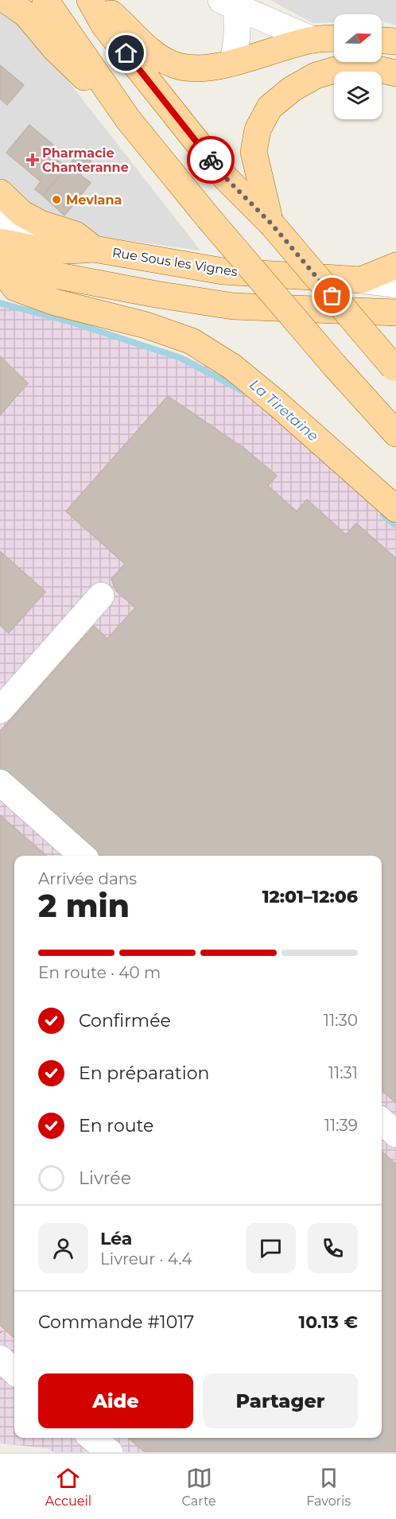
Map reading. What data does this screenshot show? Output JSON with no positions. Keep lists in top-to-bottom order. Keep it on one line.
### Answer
{"streets":{"main road":["Rue Sous les Vignes"]},"water":["La Tiretaine"],"places":{"health":["Pharmacie Chanteranne"],"other":["Mevlana"]},"north":"right","page":{"heading":["2 min","Arrivée dans","12:01–12:06"],"panel":["Léa","Livreur · 4.4","Commande #1017","10.13 €"],"bar":"En route · 40 m","list":[["Confirmée","11:30"],["En préparation","11:31"],["En route","11:39"],"Livrée"],"buttons":["Aide","Partager"],"tabs":["Accueil","Carte","Favoris"]}}
